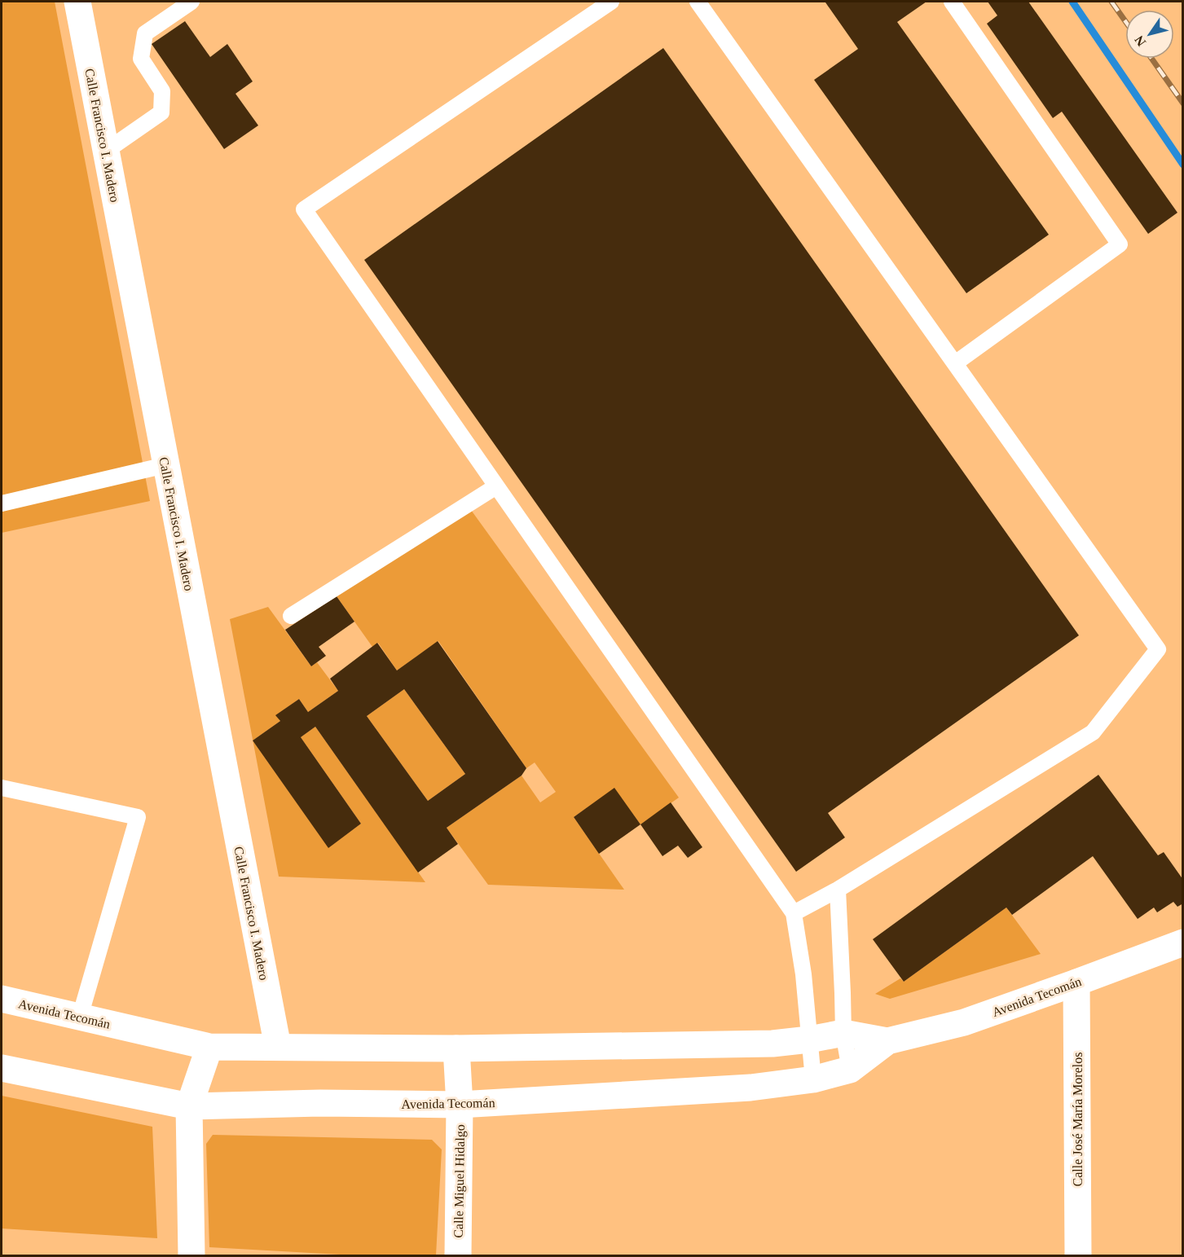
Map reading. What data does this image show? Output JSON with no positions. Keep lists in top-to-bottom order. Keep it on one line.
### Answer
{"streets":{"street":["Calle Francisco I. Madero","Avenida Tecomán","Calle José María Morelos","Calle Miguel Hidalgo"]},"crossings":[["Calle Francisco I. Madero","Avenida Tecomán"],["Avenida Tecomán","Calle José María Morelos"],["Avenida Tecomán","Calle Miguel Hidalgo"]],"north":"bottom left"}
